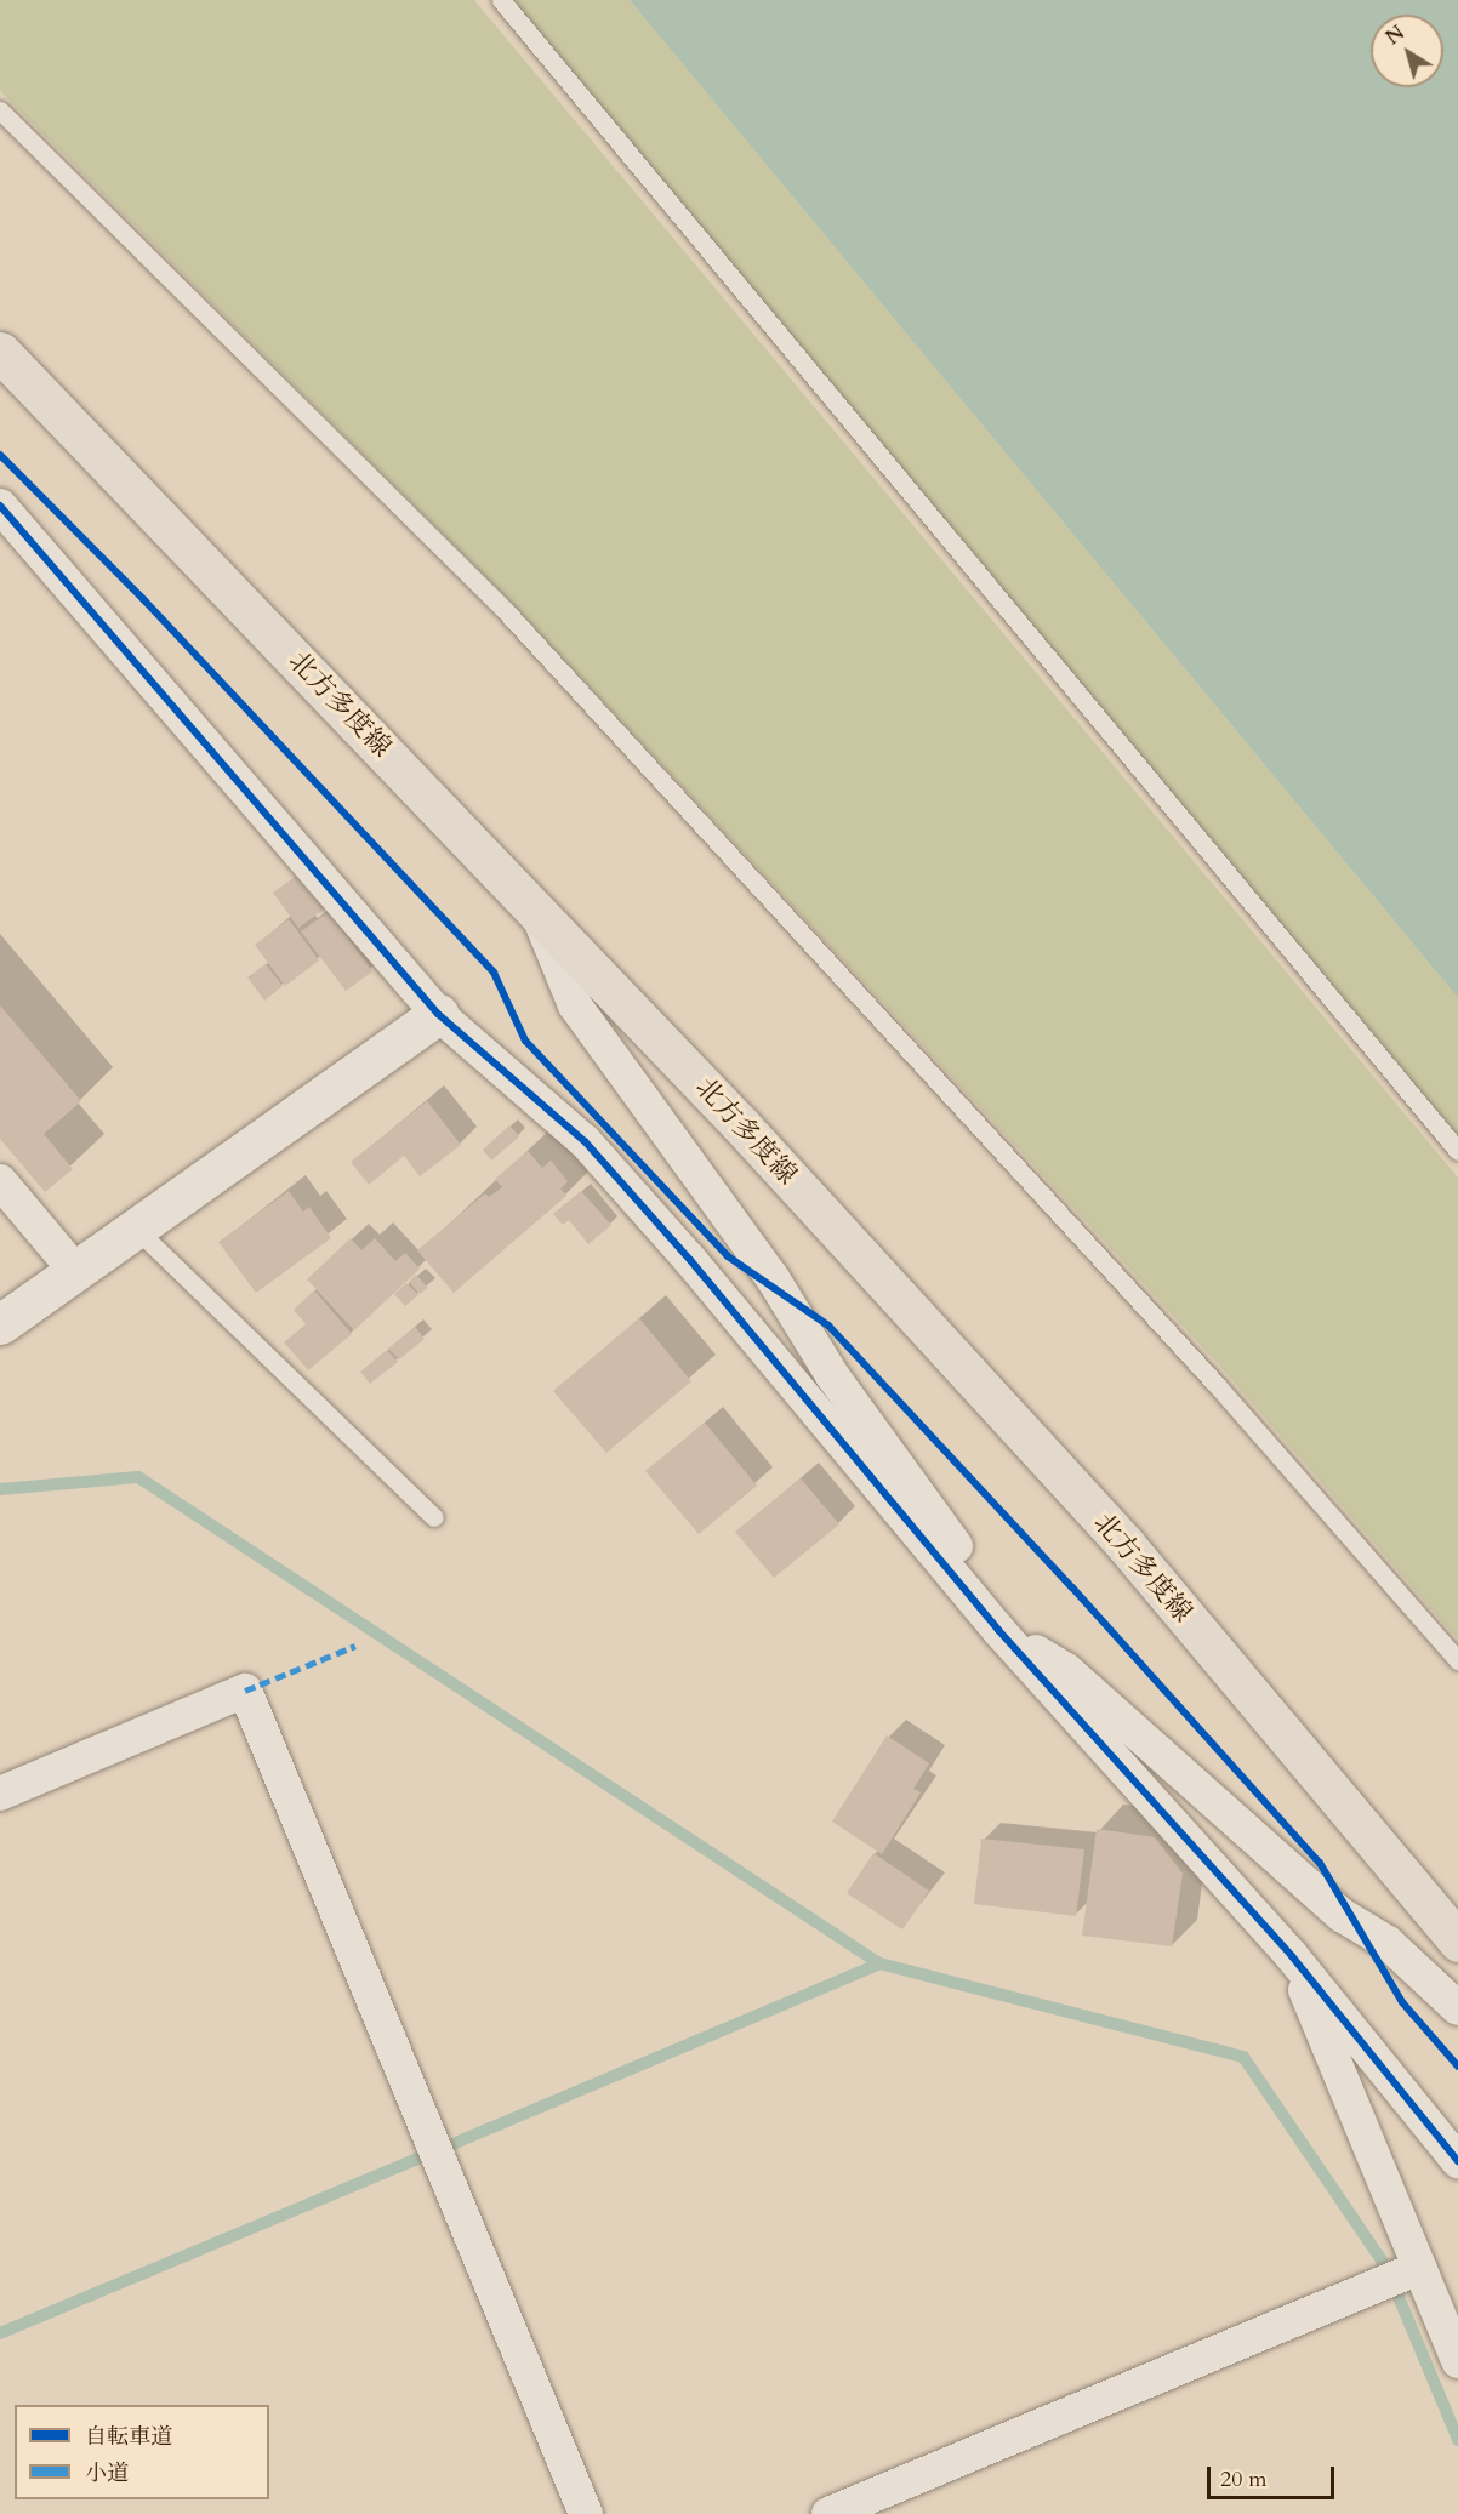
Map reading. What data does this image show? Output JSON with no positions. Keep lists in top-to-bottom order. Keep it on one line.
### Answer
{"streets":{"main road":["北方多度線"]},"legend":["自転車道","小道"],"scale_bar":"20 m","north":"top left"}
